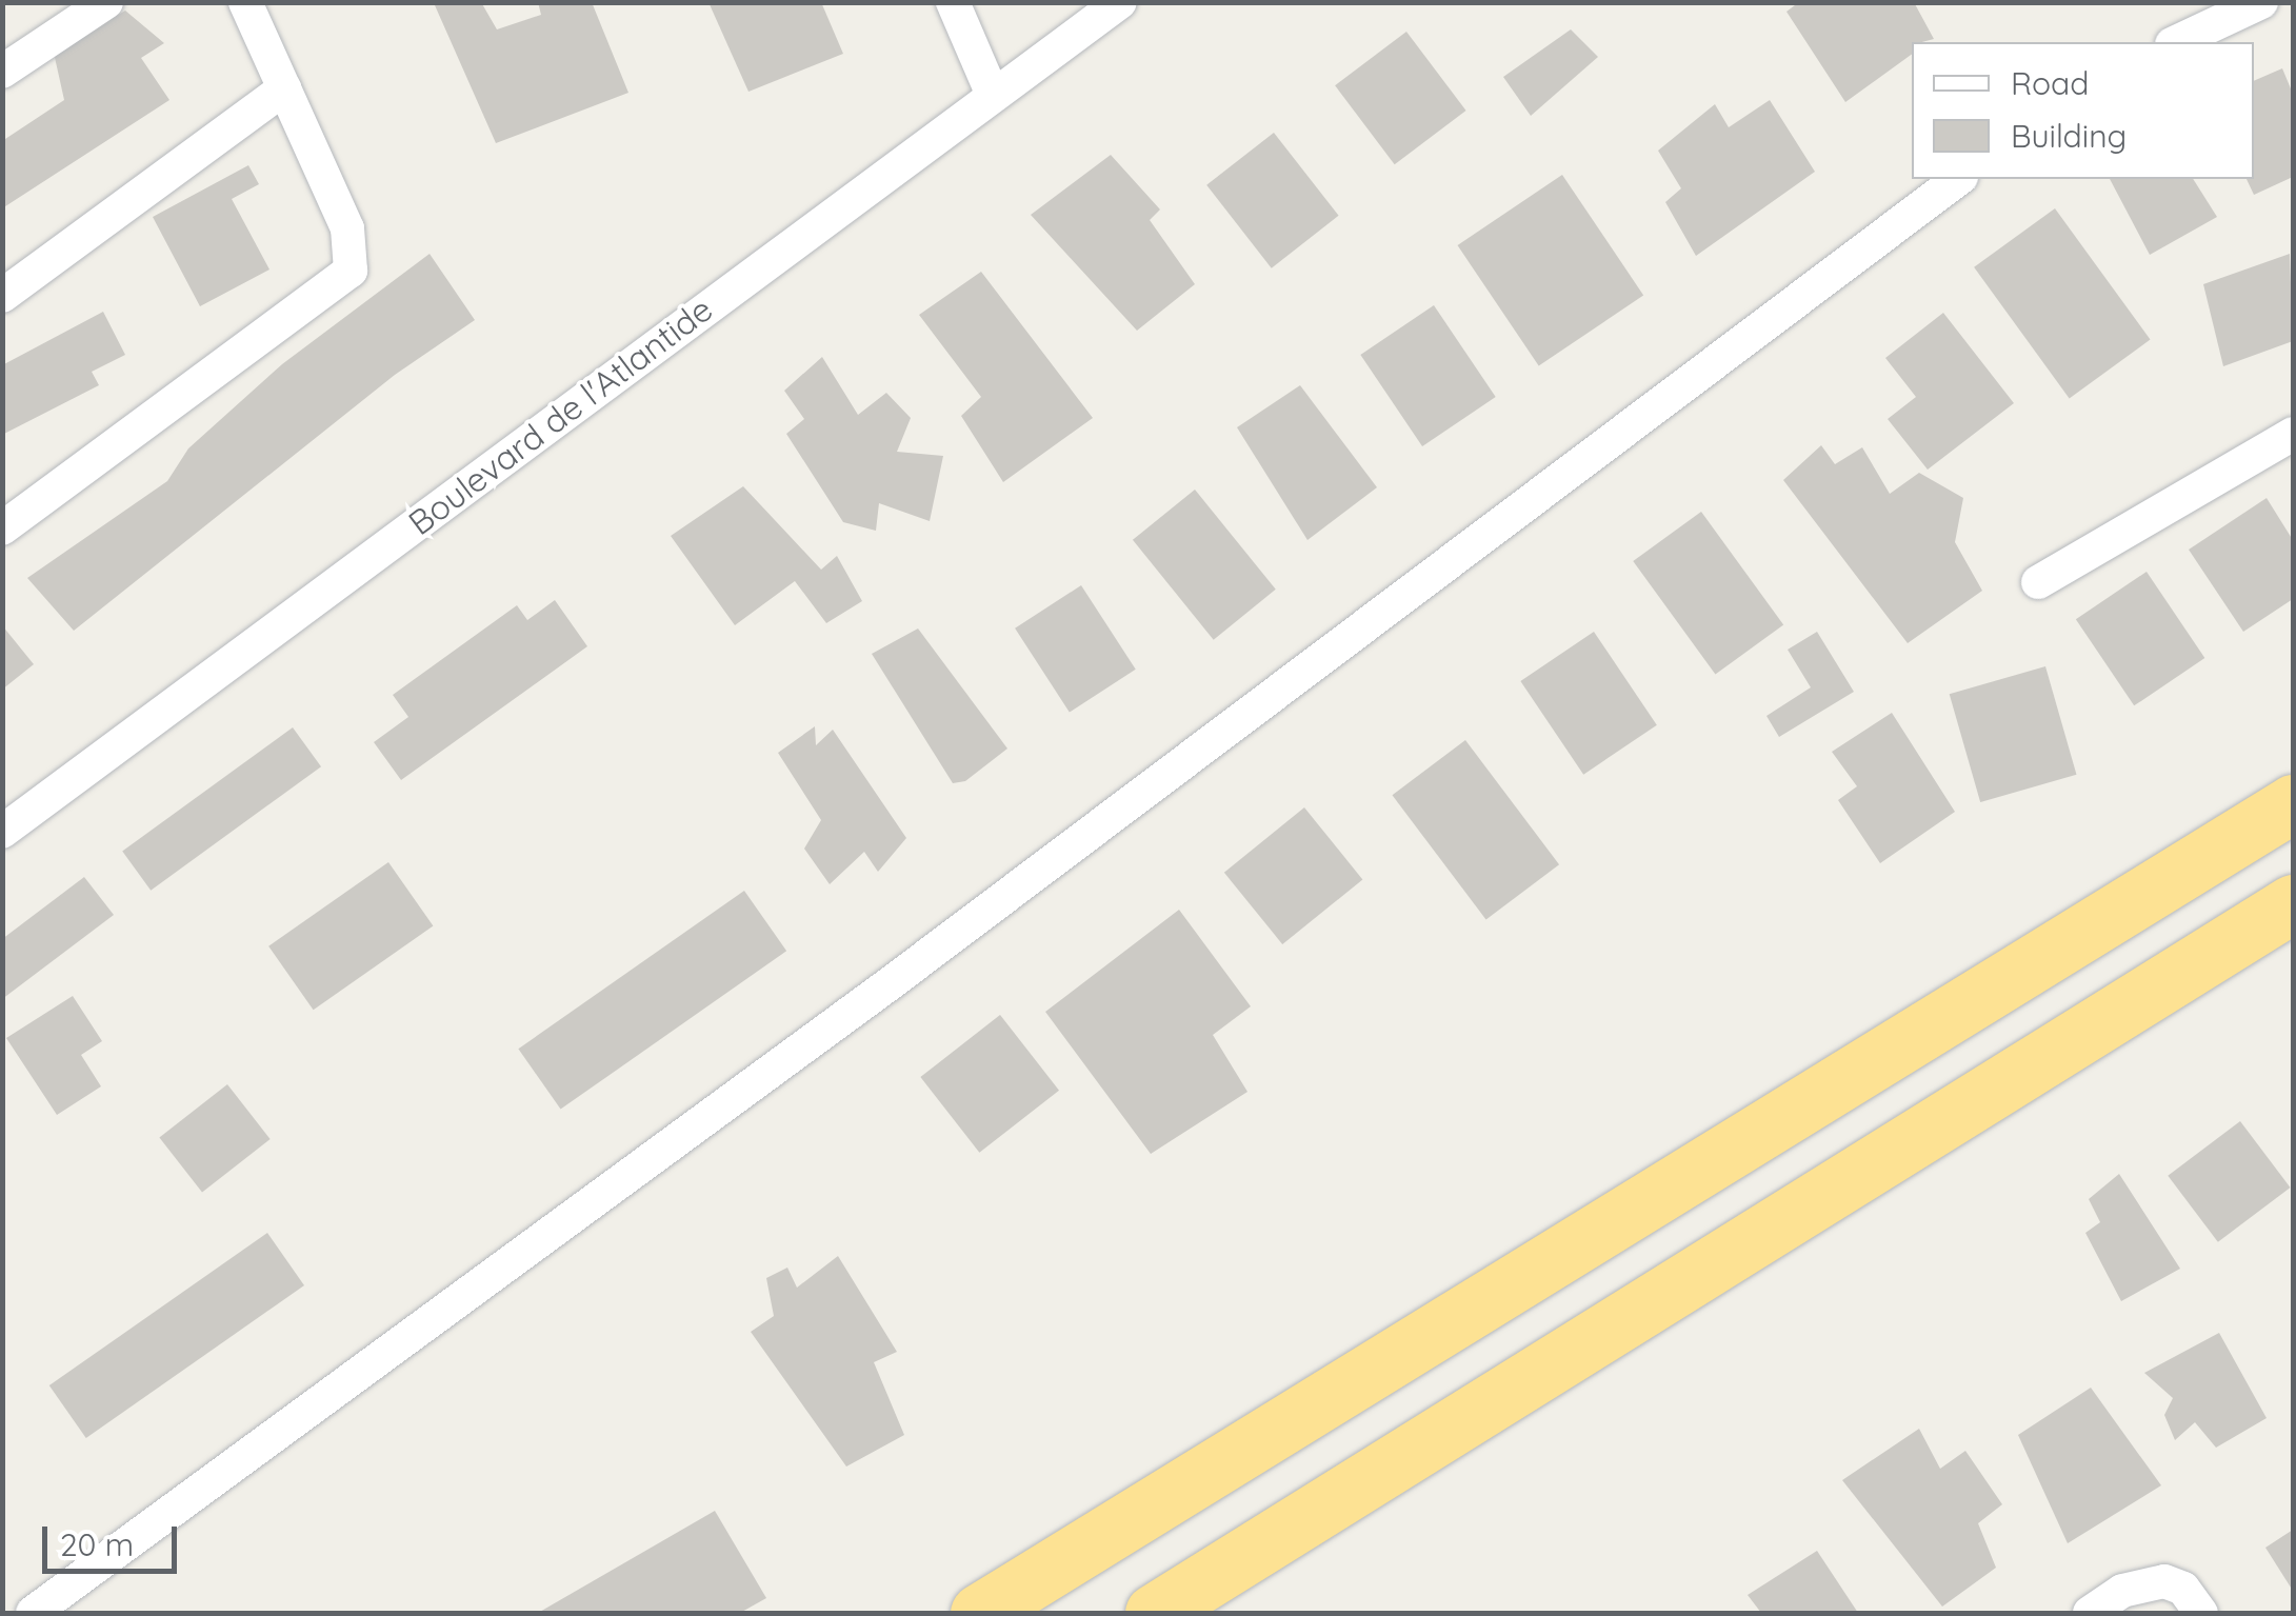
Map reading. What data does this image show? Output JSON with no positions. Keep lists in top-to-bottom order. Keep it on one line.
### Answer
{"streets":{"street":["Boulevard de l'Atlantide"]},"legend":["Road","Building"],"scale_bar":"20 m"}
